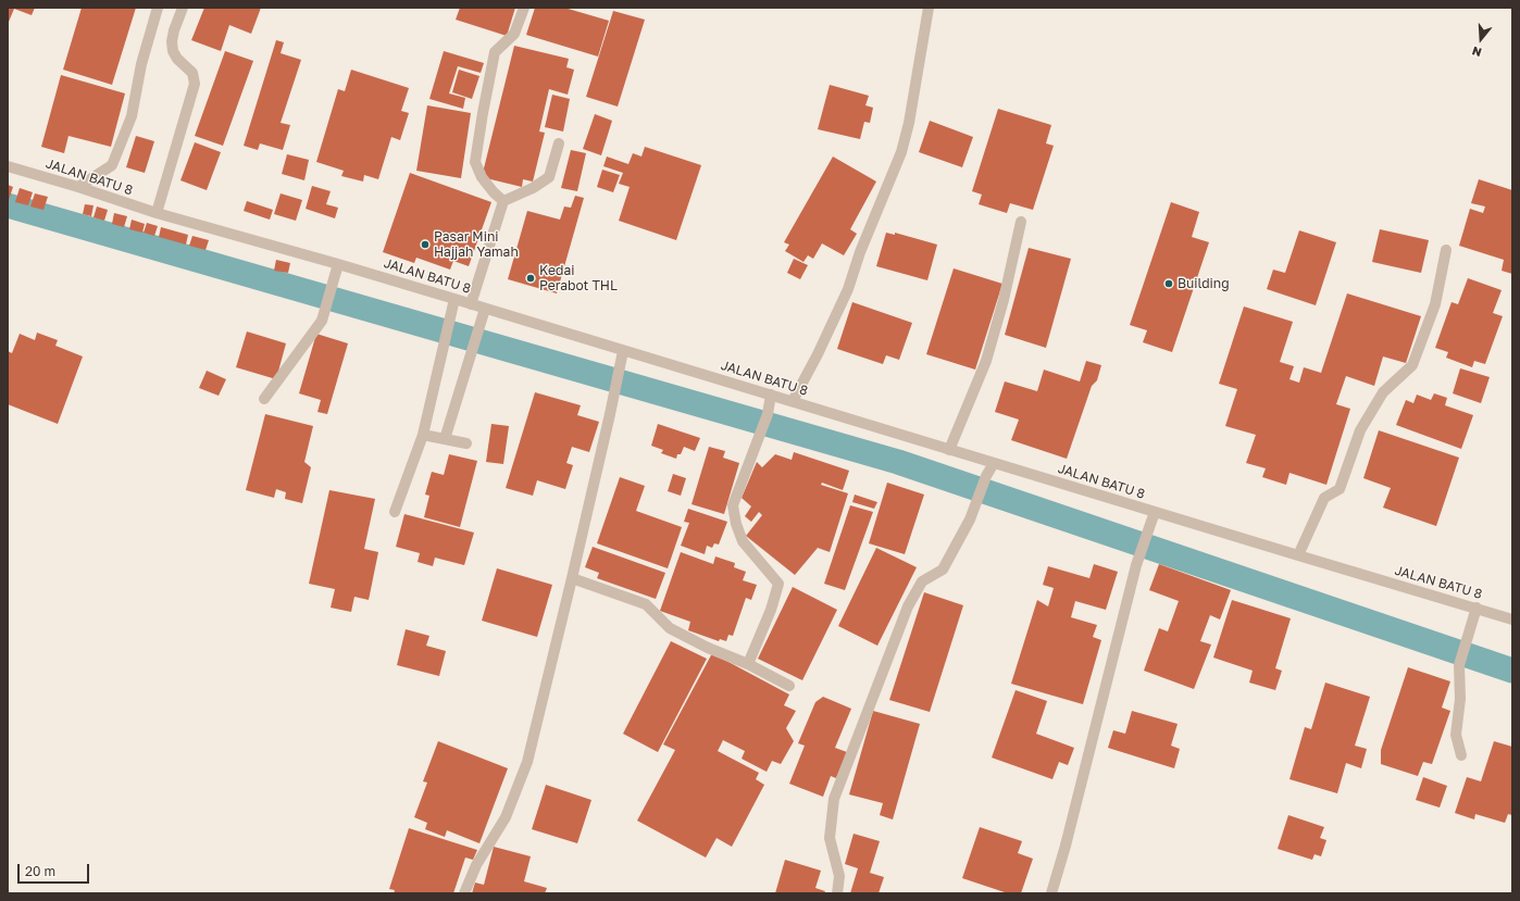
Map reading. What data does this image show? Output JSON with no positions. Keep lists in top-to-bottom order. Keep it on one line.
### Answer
{"streets":{"street":["JALAN BATU 8"]},"places":["Pasar Mini Hajjah Yamah","Kedai Perabot THL","Building"],"scale_bar":"20 m","north":"bottom"}
